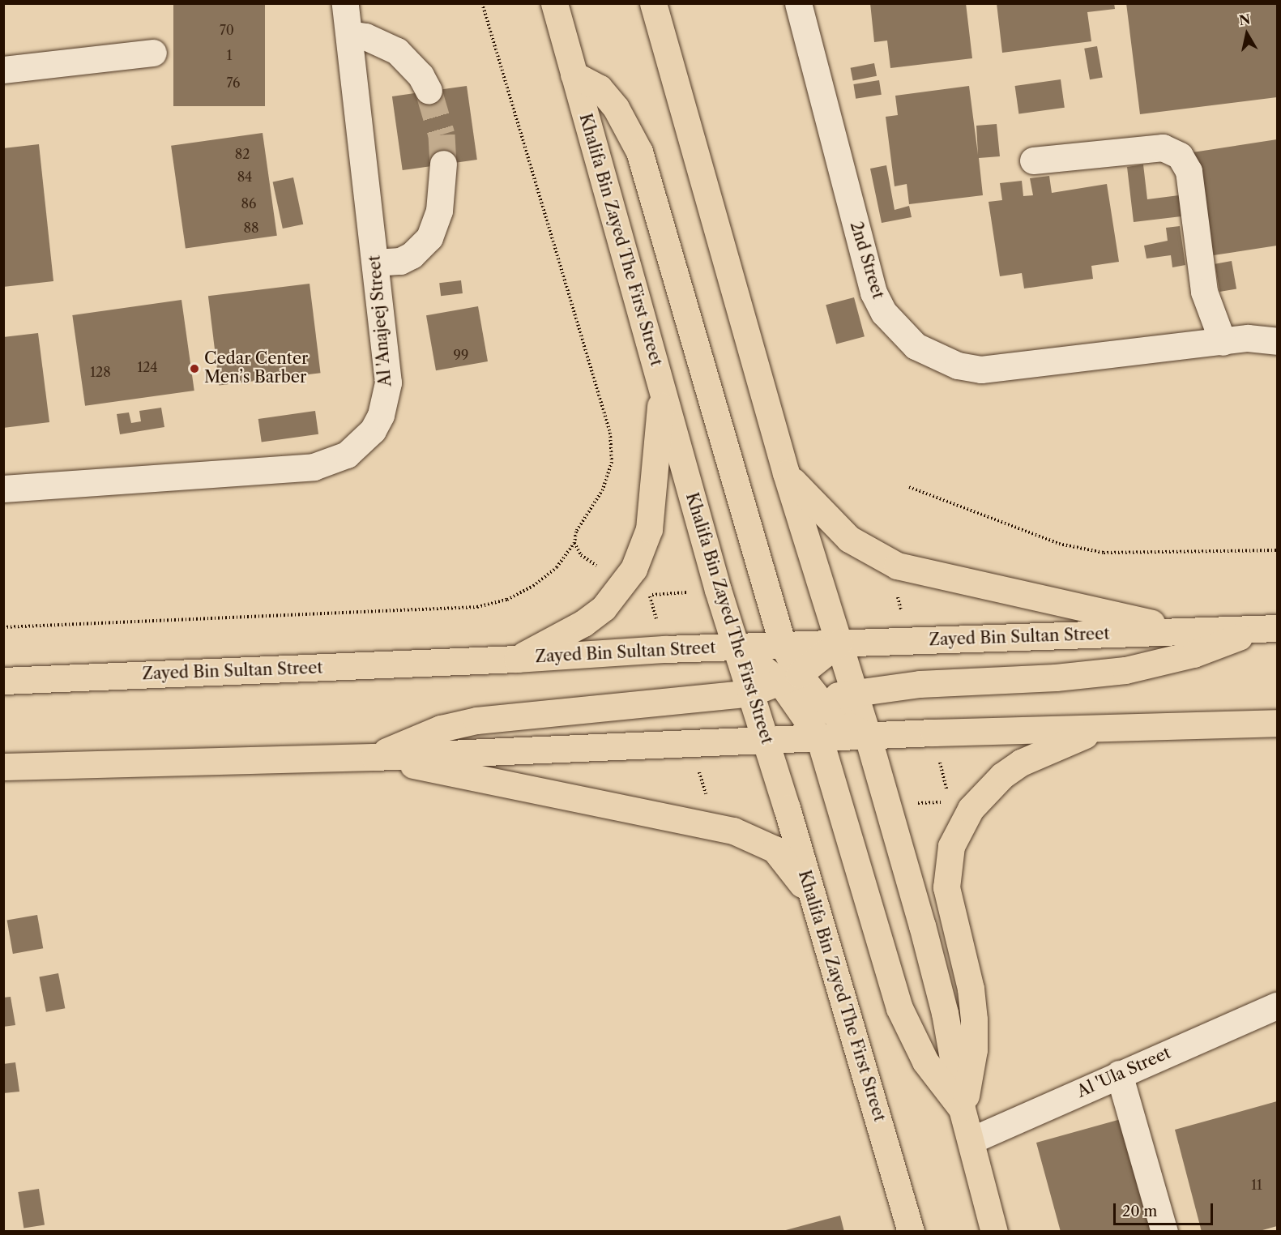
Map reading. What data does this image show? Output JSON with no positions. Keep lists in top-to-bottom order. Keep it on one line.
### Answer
{"streets":{"main road":["Khalifa Bin Zayed The First Street","Zayed Bin Sultan Street"],"street":["2nd Street","Al 'Anajeej Street","Al 'Ula Street"]},"crossings":[["Khalifa Bin Zayed The First Street","Zayed Bin Sultan Street"]],"places":["Cedar Center Men’s Barber"],"house_numbers":["70","1","76","82","84","86","88","99","124","128","11"],"scale_bar":"20 m","north":"top"}
